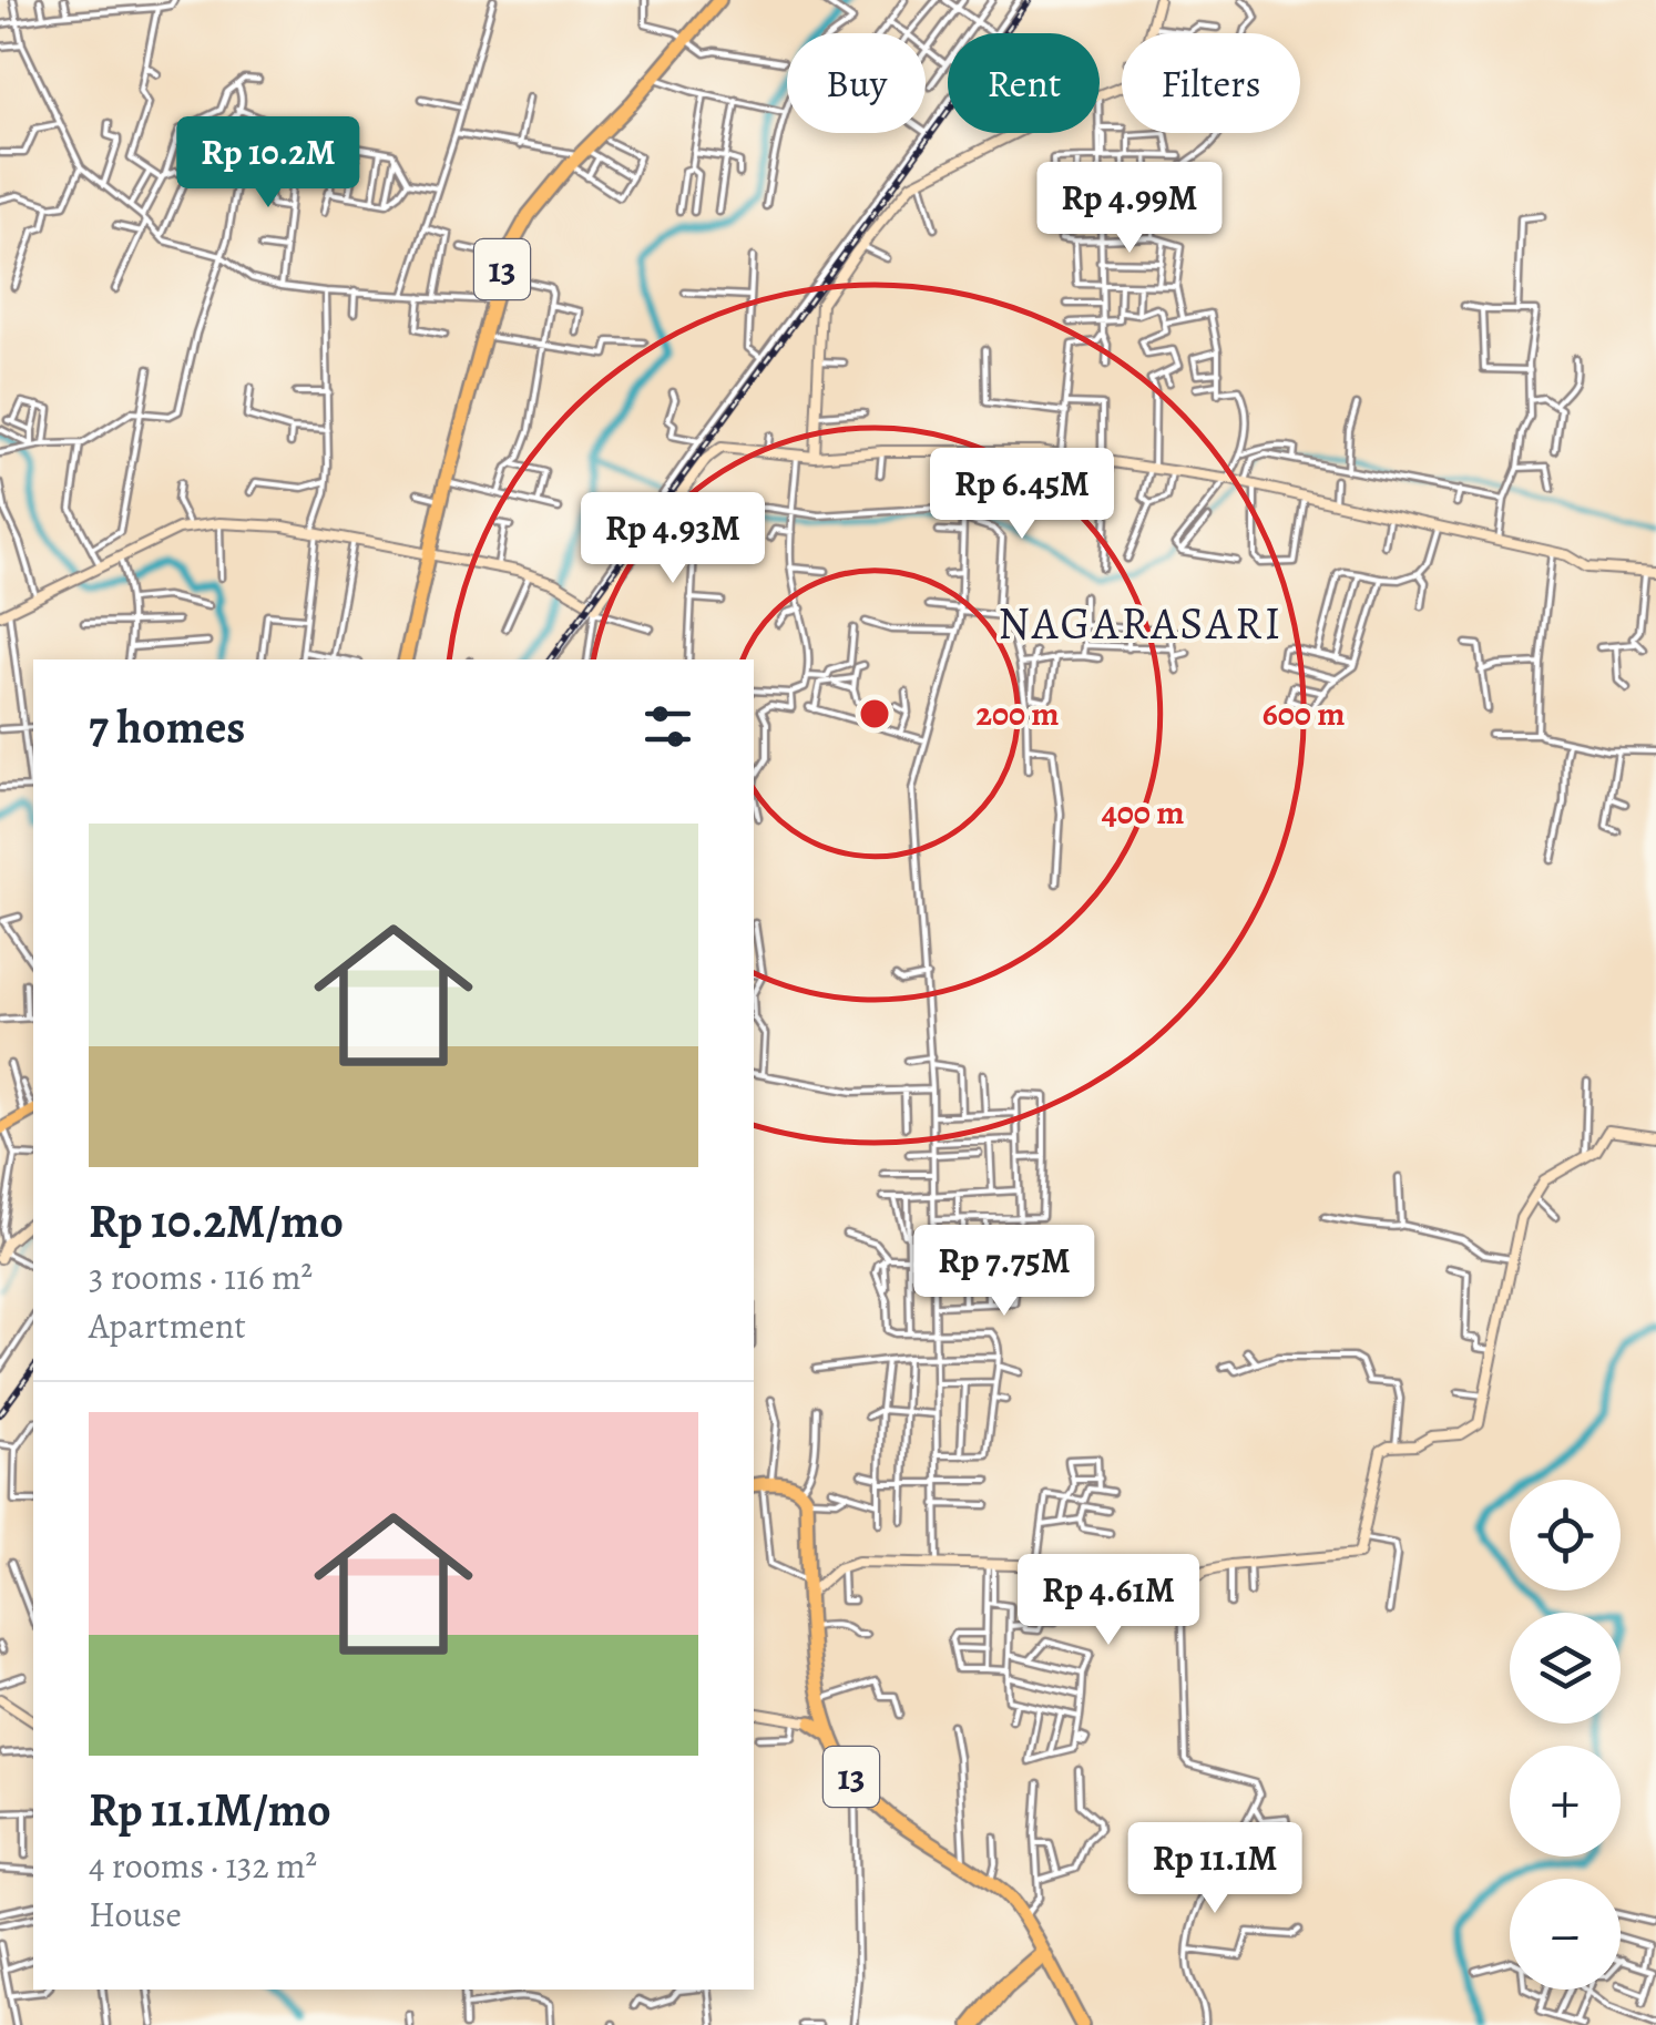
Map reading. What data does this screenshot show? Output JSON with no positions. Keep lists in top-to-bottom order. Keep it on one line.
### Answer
{"streets":{"highway":["13"]},"districts":["NAGARASARI"],"page":{"chip":["Buy","Rent","Filters"],"price":["Rp 10.2M","Rp 4.99M","Rp 6.45M","Rp 4.93M","Rp 7.75M","Rp 4.61M","Rp 11.1M"],"heading":"7 homes","list":[{"name":"Rp 10.2M/mo","note":"3 rooms · 116 m² · Apartment"},{"name":"Rp 11.1M/mo","note":"4 rooms · 132 m² · House"}],"map_buttons":["+","−"]},"rings":["200 m","600 m","400 m"]}
